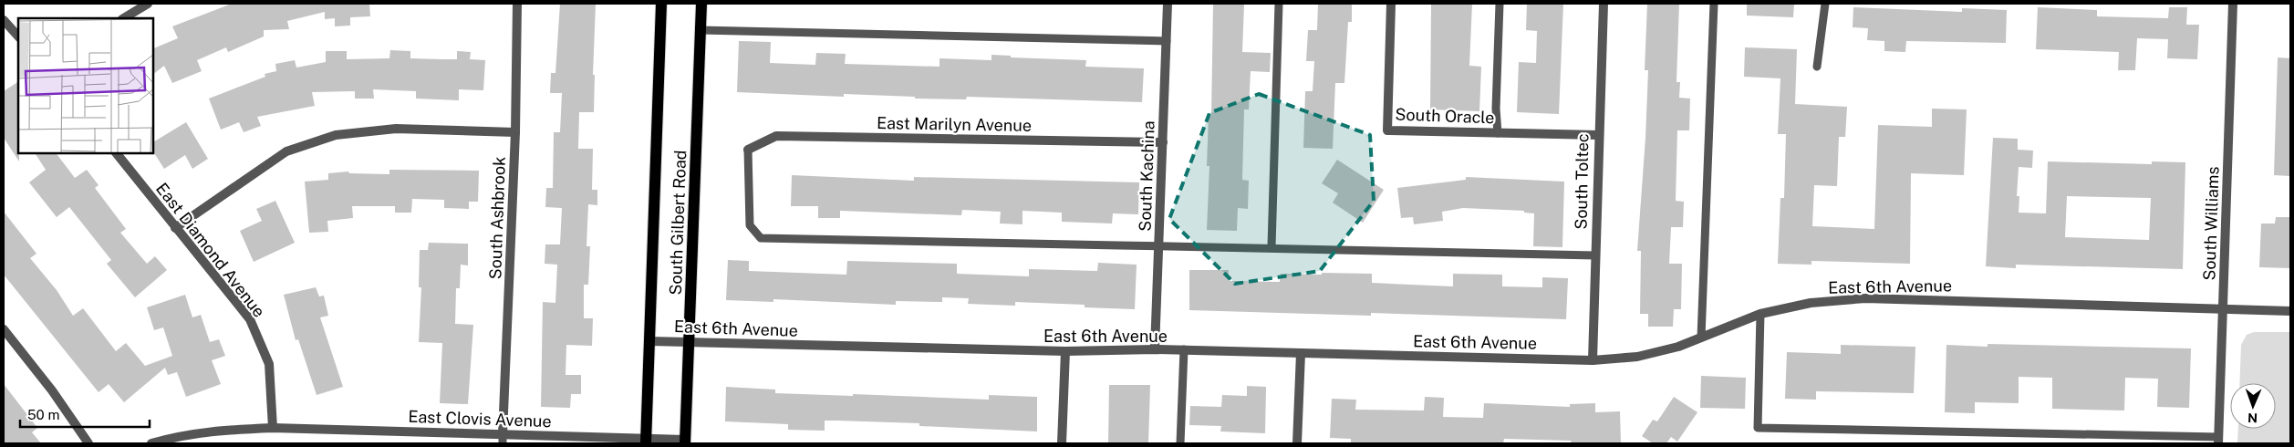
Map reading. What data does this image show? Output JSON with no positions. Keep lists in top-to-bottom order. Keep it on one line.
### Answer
{"streets":{"main road":["South Gilbert Road"],"street":["South Oracle","East Marilyn Avenue","South Kachina","South Toltec","South Ashbrook","South Williams","East Diamond Avenue","East 6th Avenue","East Clovis Avenue"]},"crossings":[["South Oracle","South Toltec"],["East Marilyn Avenue","South Kachina"],["South Kachina","East 6th Avenue"],["South Toltec","East 6th Avenue"],["South Ashbrook","East Clovis Avenue"],["South Gilbert Road","East 6th Avenue"],["South Gilbert Road","East Clovis Avenue"],["South Williams","East 6th Avenue"],["East Diamond Avenue","East Clovis Avenue"]],"scale_bar":"50 m","north":"bottom"}
